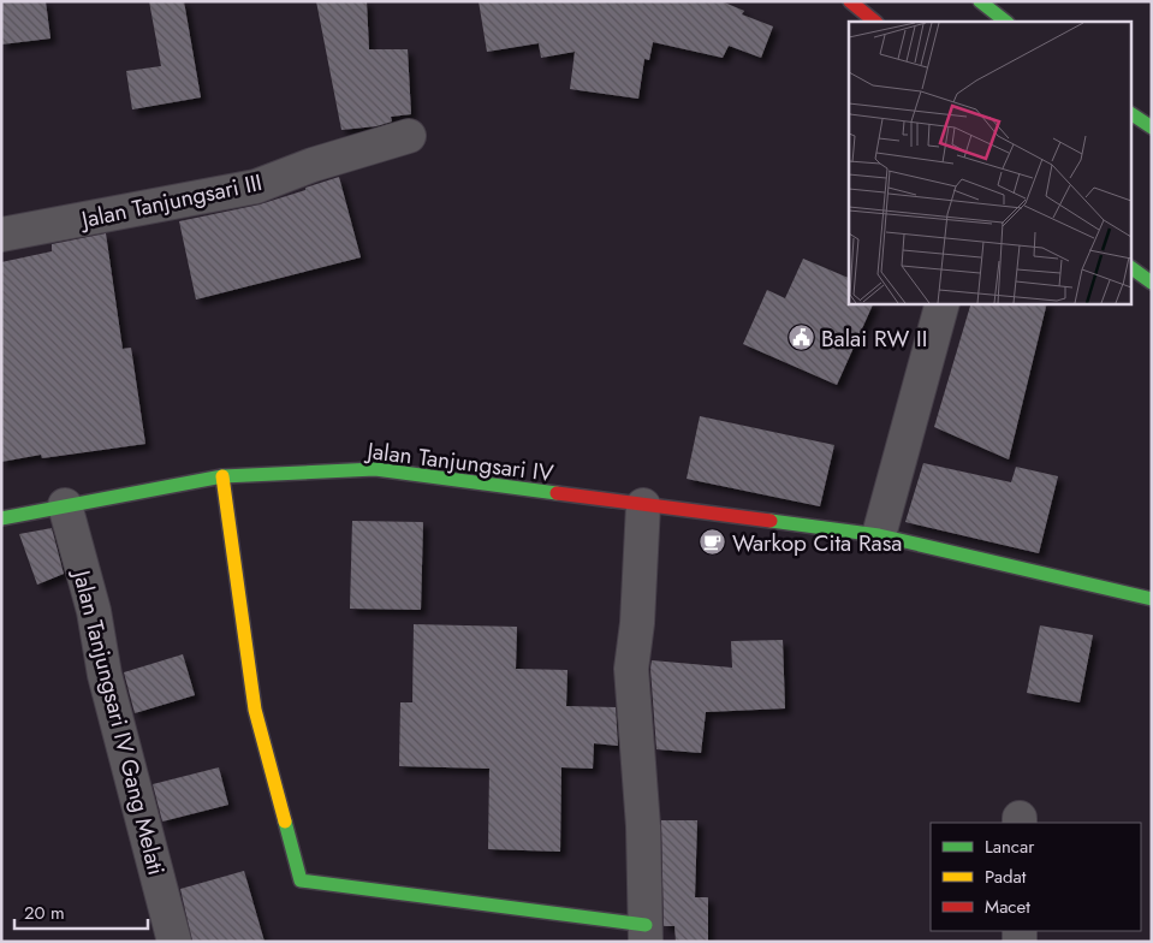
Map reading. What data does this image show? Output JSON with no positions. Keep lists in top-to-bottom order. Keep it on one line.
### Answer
{"streets":{"street":["Jalan Tanjungsari III","Jalan Tanjungsari IV","Jalan Tanjungsari IV Gang Melati"]},"crossings":[["Jalan Tanjungsari IV","Jalan Tanjungsari IV Gang Melati"]],"places":{"public building":["Balai RW II"],"cafe":["Warkop Cita Rasa"]},"legend":["Lancar","Padat","Macet"],"scale_bar":"20 m"}
